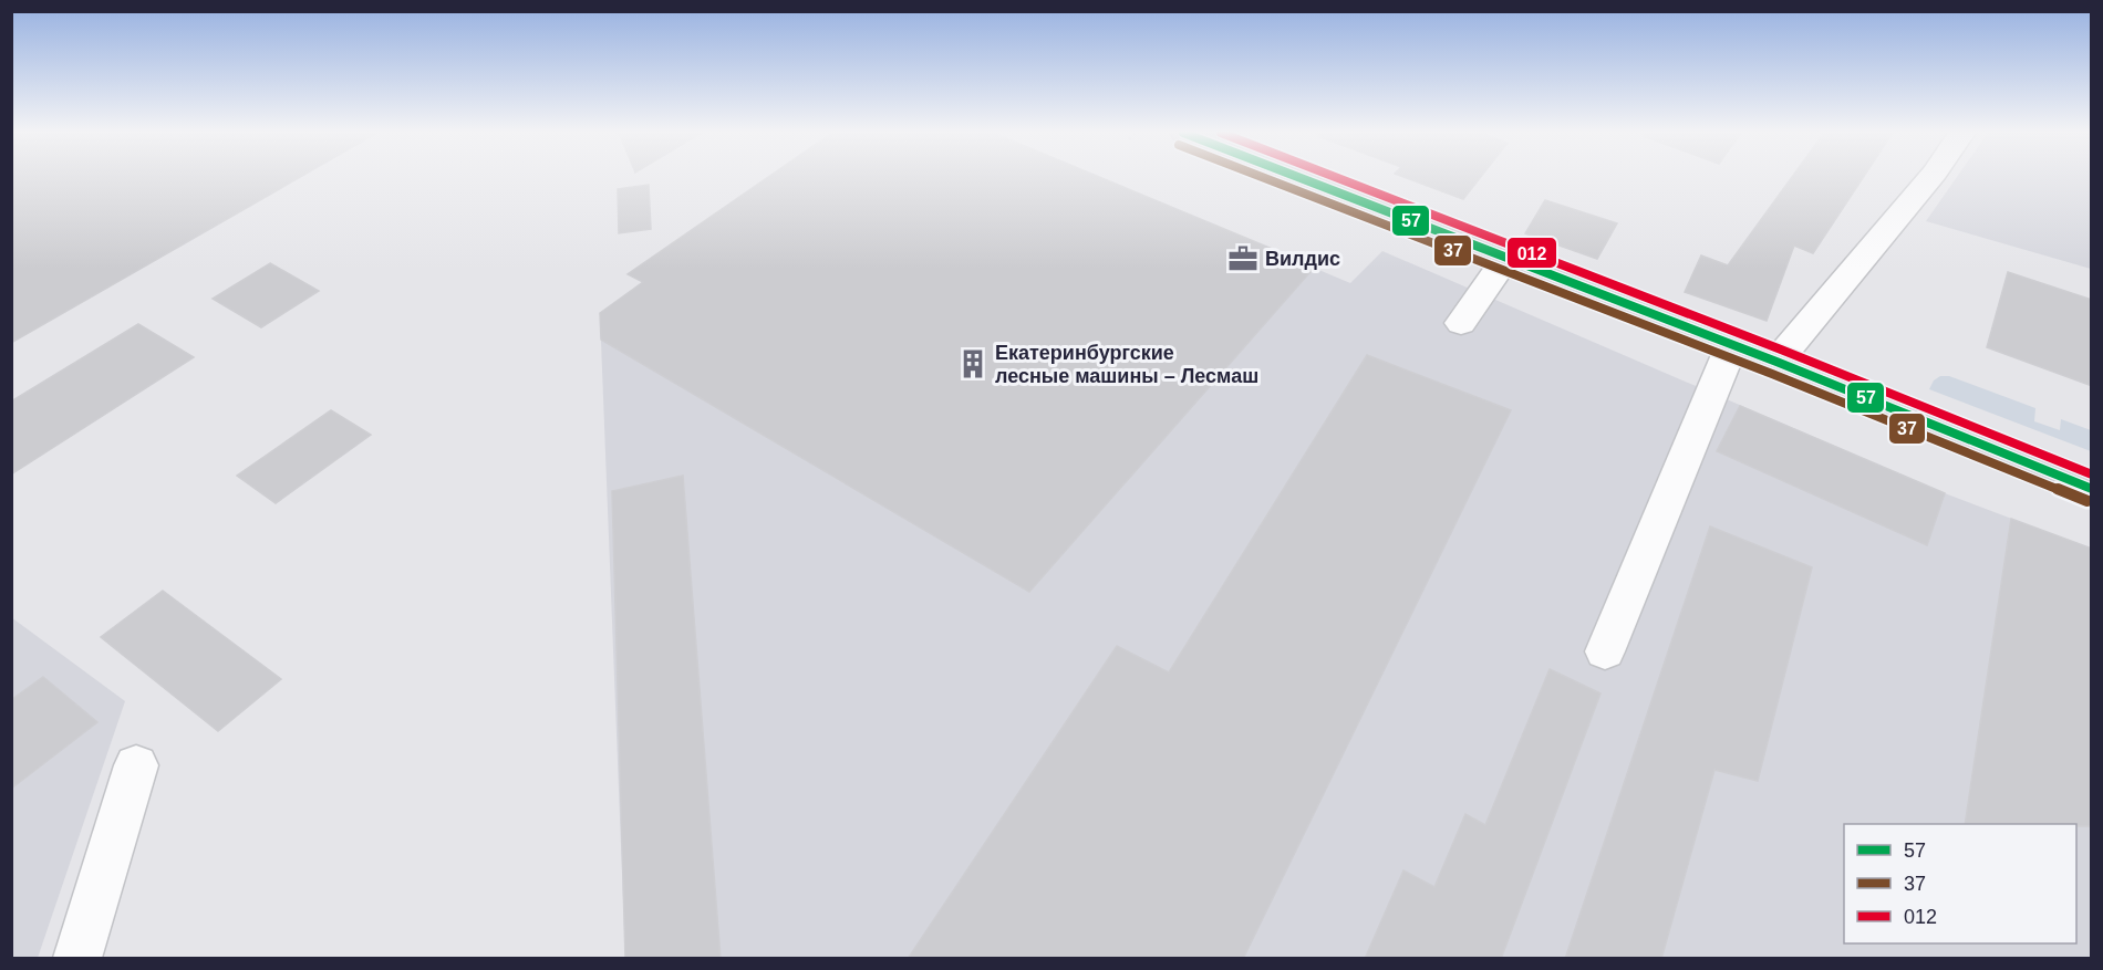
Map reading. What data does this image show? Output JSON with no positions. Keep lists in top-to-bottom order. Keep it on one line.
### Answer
{"places":{"office":["Вилдис"],"building":["Екатеринбургские лесные машины – Лесмаш"]},"lines":["transit line 57","transit line 37","transit line 012"],"legend":["57","37","012"]}
